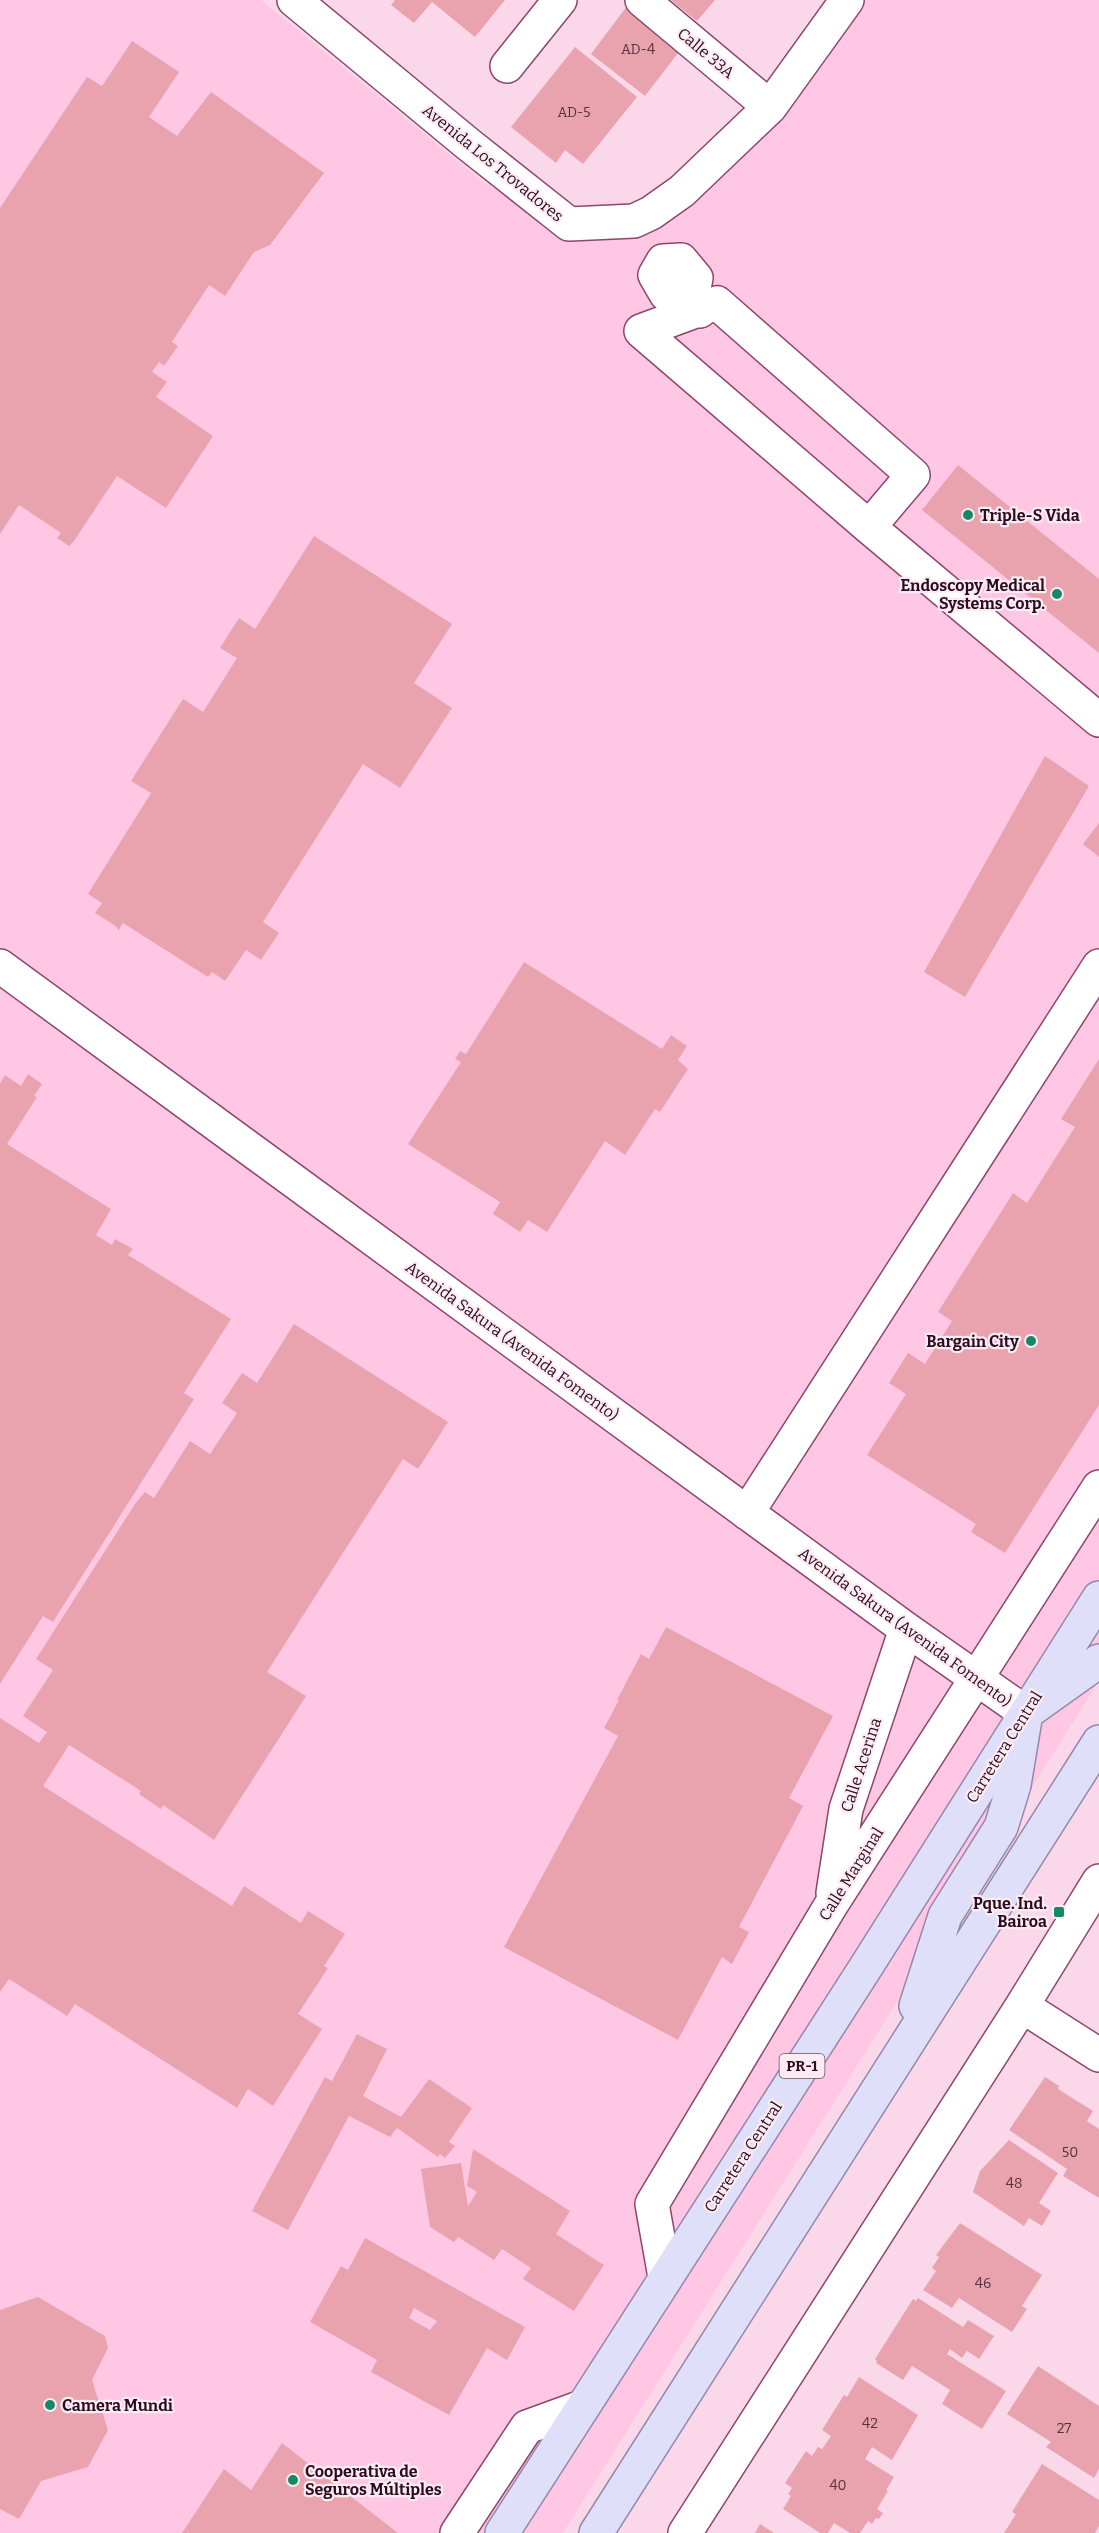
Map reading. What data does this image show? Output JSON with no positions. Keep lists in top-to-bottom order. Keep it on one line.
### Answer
{"streets":{"main road":["Carretera Central","PR-1"],"street":["Calle 33A","Avenida Los Trovadores","Avenida Sakura (Avenida Fomento)","Calle Acerina","Calle Marginal"]},"crossings":[["Calle 33A","Avenida Los Trovadores"],["Avenida Sakura (Avenida Fomento)","Carretera Central"],["Avenida Sakura (Avenida Fomento)","Calle Acerina"],["Avenida Sakura (Avenida Fomento)","Calle Marginal"],["Carretera Central","Calle Marginal"],["Calle Acerina","Calle Marginal"]],"places":{"other":["Triple-S Vida","Endoscopy Medical Systems Corp.","Bargain City","Camera Mundi","Cooperativa de Seguros Múltiples"],"transit":["Pque. Ind. Bairoa"]},"house_numbers":["AD-4","AD-5","50","48","46","42","27","40"]}
